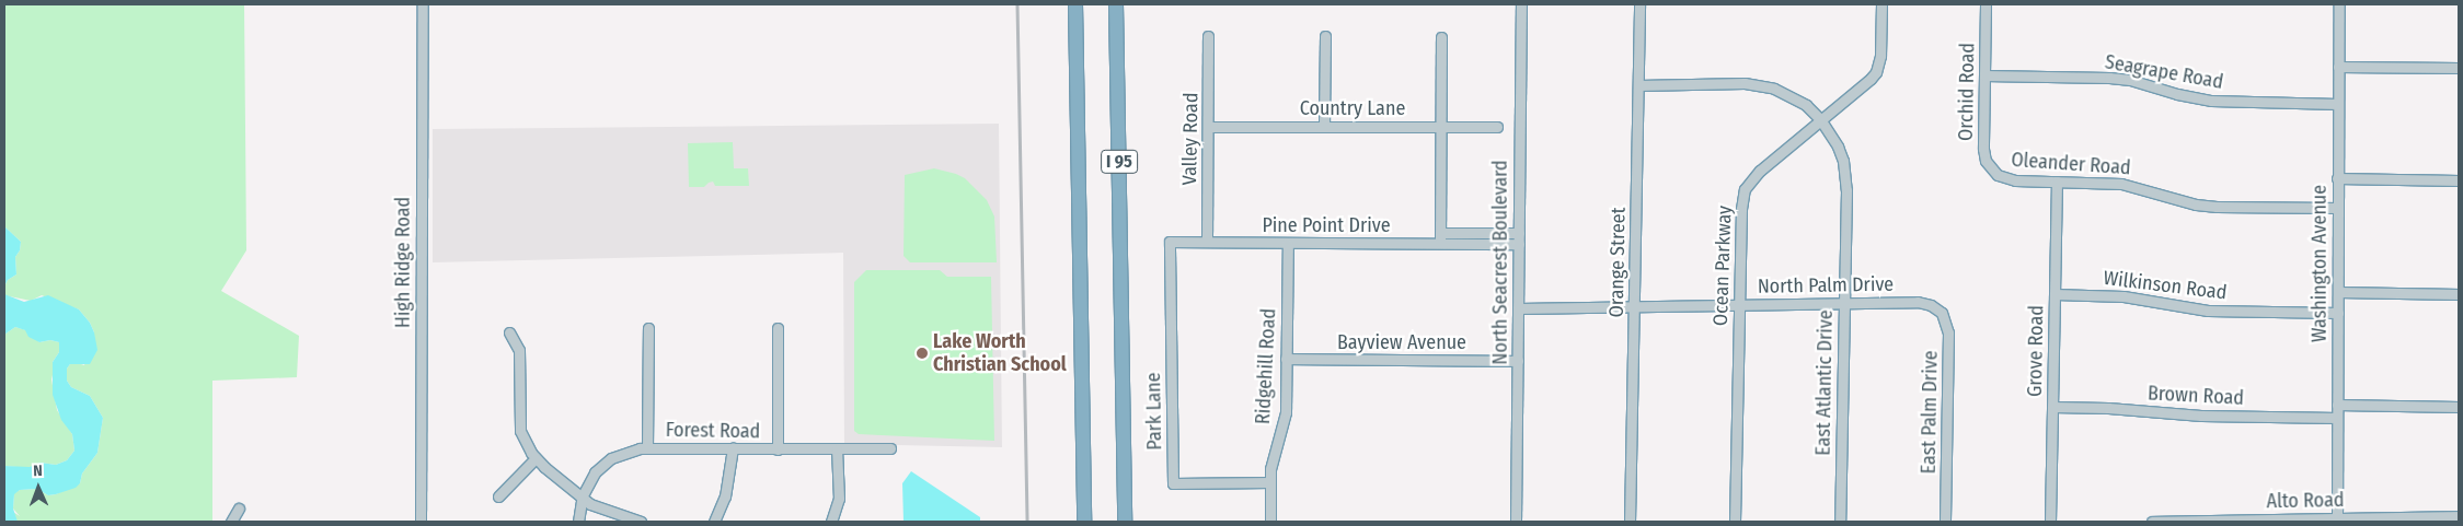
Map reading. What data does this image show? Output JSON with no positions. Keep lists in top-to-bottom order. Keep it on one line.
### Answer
{"streets":{"highway":["I 95"],"street":["Seagrape Road","Orchid Road","Country Lane","Valley Road","Oleander Road","Pine Point Drive","High Ridge Road","North Seacrest Boulevard","Orange Street","Washington Avenue","Ocean Parkway","North Palm Drive","Wilkinson Road","Bayview Avenue","Grove Road","Ridgehill Road","East Atlantic Drive","Brown Road","Park Lane","East Palm Drive","Forest Road","Alto Road"]},"crossings":[["Seagrape Road","Orchid Road"],["Seagrape Road","Washington Avenue"],["Orchid Road","Oleander Road"],["Country Lane","Valley Road"],["Valley Road","Pine Point Drive"],["Oleander Road","Washington Avenue"],["Oleander Road","Grove Road"],["Pine Point Drive","North Seacrest Boulevard"],["Pine Point Drive","Ridgehill Road"],["Pine Point Drive","Park Lane"],["North Seacrest Boulevard","North Palm Drive"],["North Seacrest Boulevard","Bayview Avenue"],["Orange Street","North Palm Drive"],["Orange Street","East Atlantic Drive"],["Washington Avenue","Wilkinson Road"],["Washington Avenue","Brown Road"],["Washington Avenue","Alto Road"],["Ocean Parkway","North Palm Drive"],["Ocean Parkway","East Atlantic Drive"],["North Palm Drive","East Atlantic Drive"],["North Palm Drive","East Palm Drive"],["Wilkinson Road","Grove Road"],["Bayview Avenue","Ridgehill Road"],["Grove Road","Brown Road"],["Ridgehill Road","Park Lane"]],"places":["Lake Worth Christian School"],"north":"top"}
